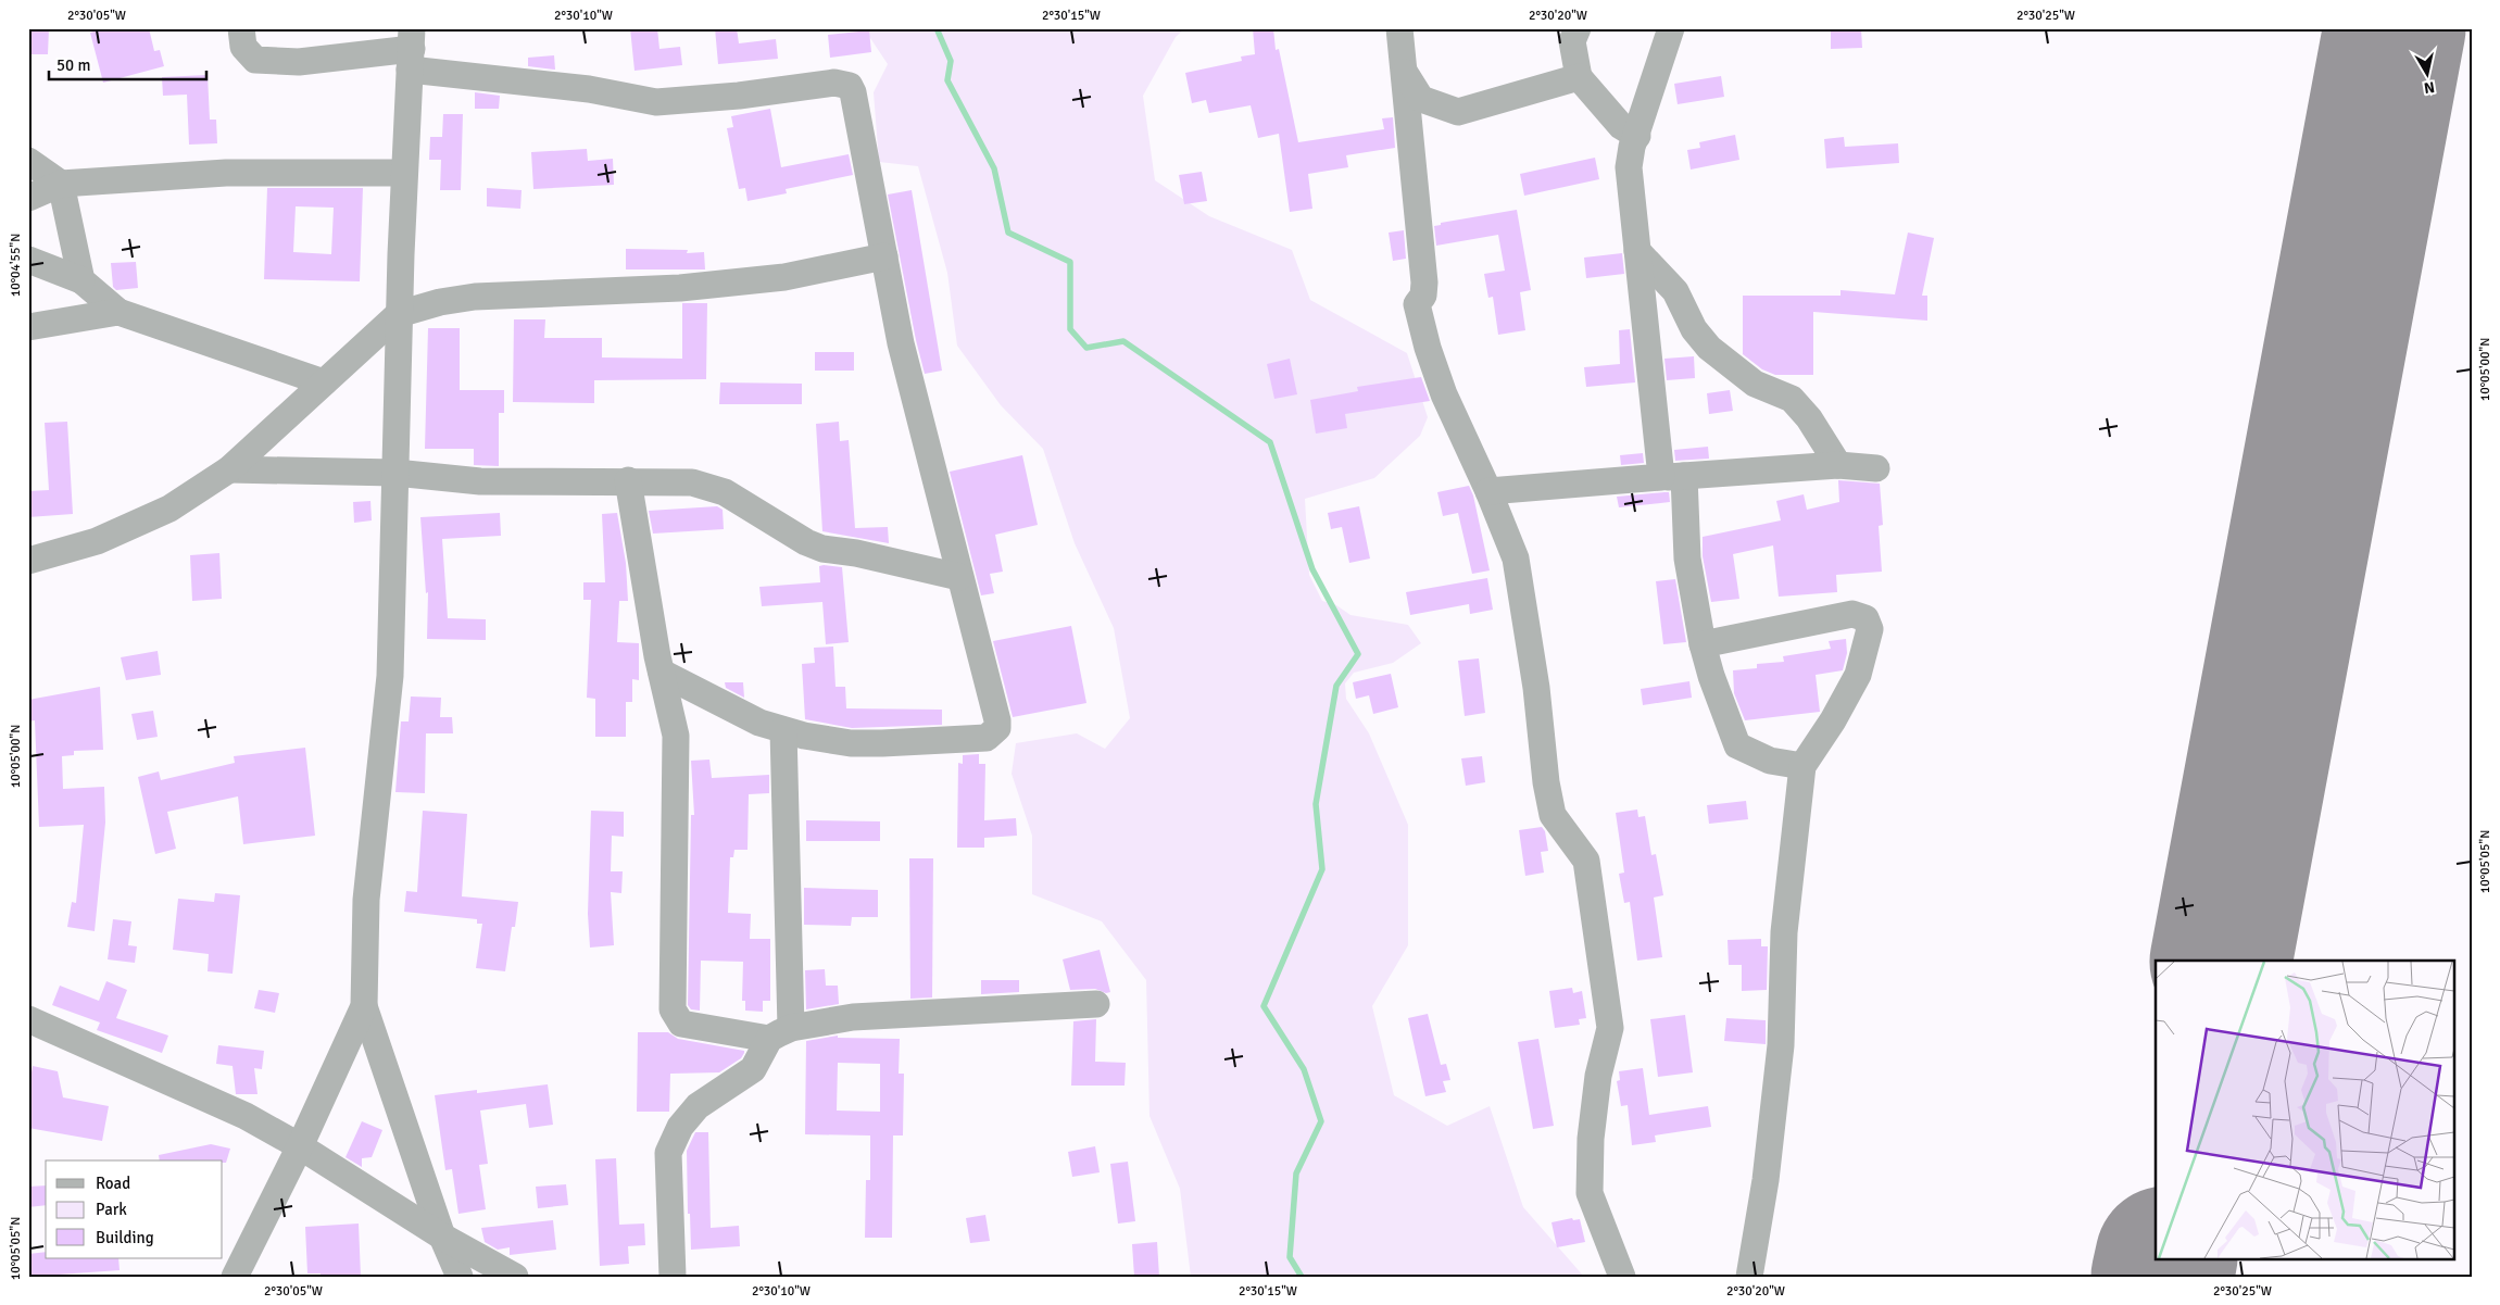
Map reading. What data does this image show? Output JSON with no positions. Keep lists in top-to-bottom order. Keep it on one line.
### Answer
{"legend":["Road","Park","Building"],"scale_bar":"50 m","north":"bottom","coordinates":["2°30'05\"W","2°30'10\"W","2°30'15\"W","2°30'20\"W","2°30'25\"W","10°04'55\"N","10°05'00\"N","10°05'05\"N"]}
